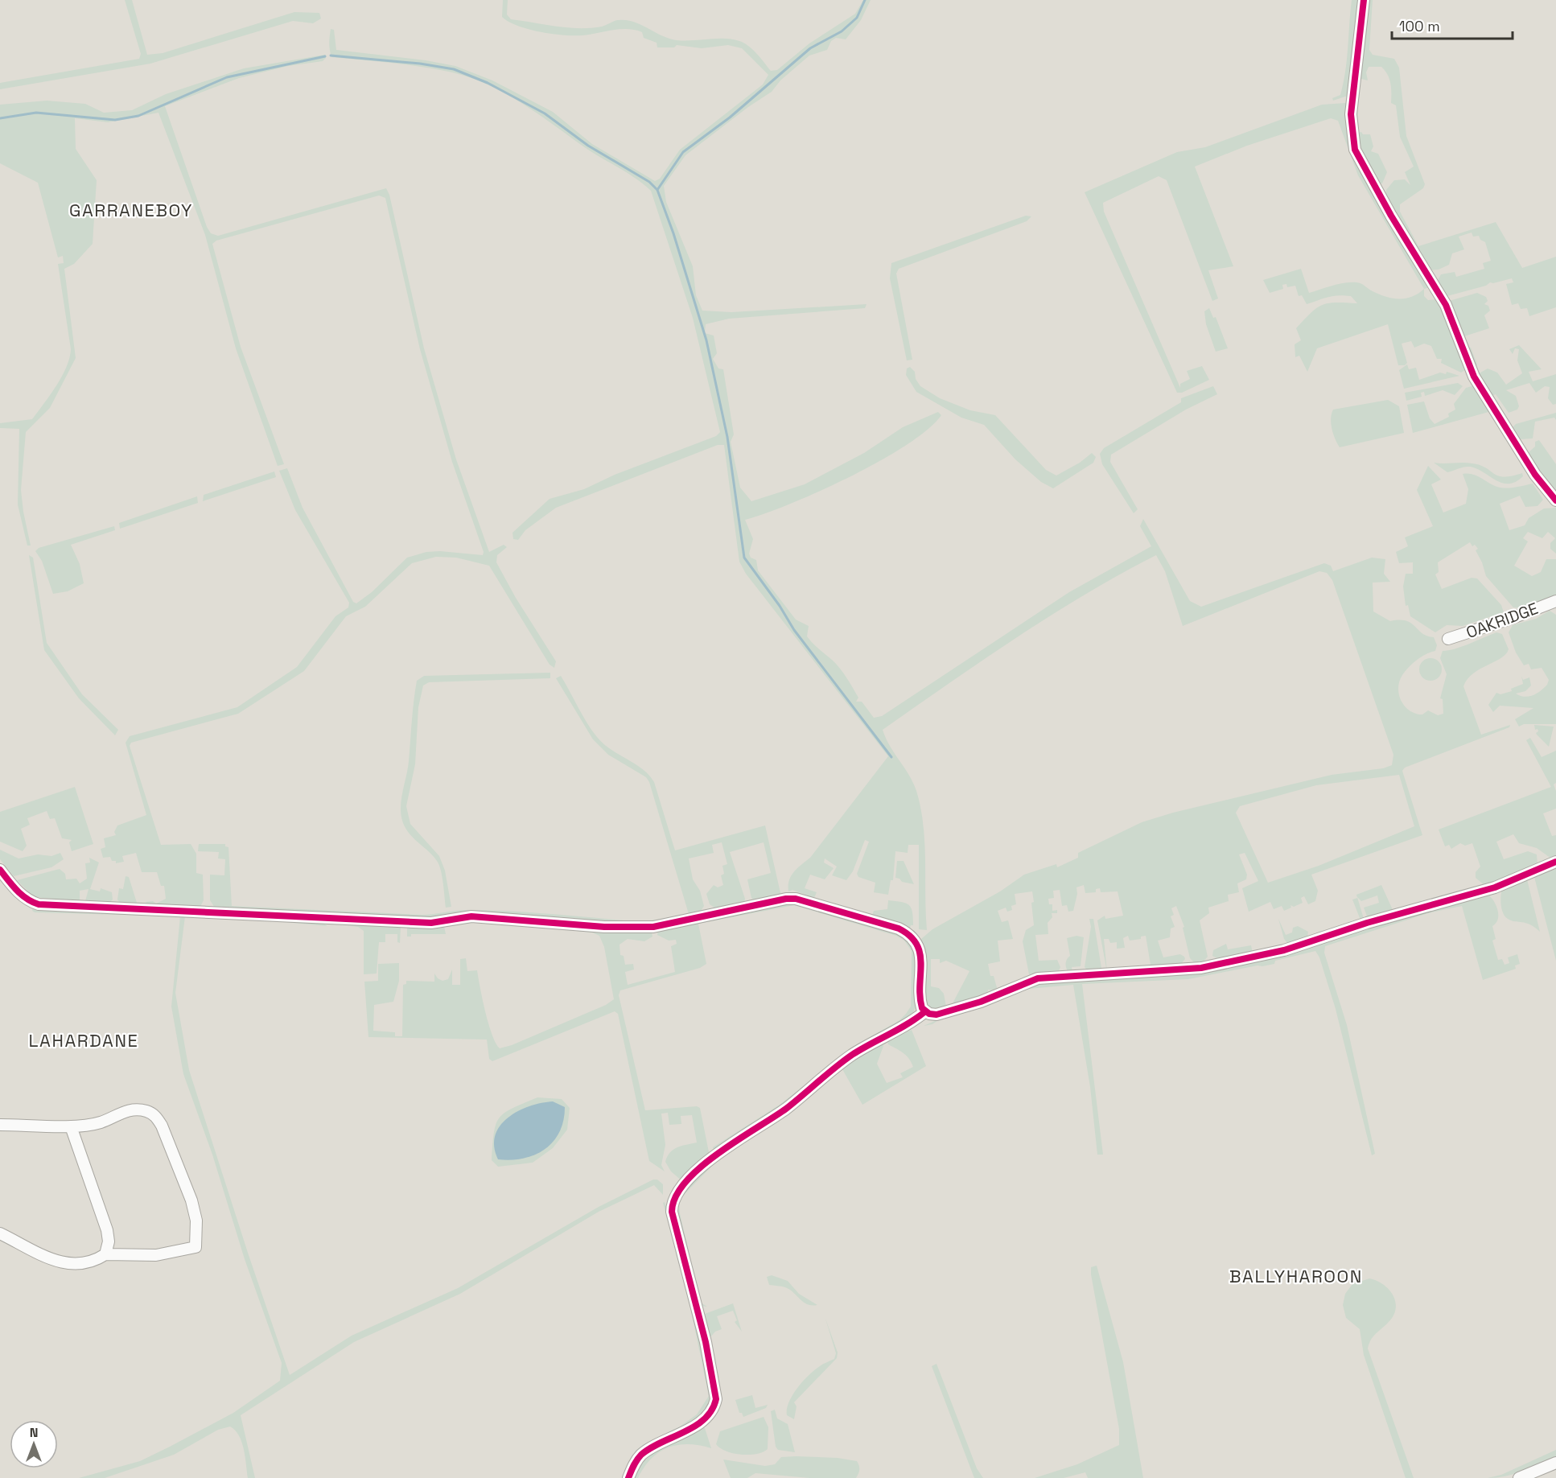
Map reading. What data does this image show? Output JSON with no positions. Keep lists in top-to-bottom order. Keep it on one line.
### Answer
{"streets":{"street":["OAKRIDGE"]},"districts":["GARRANEBOY","LAHARDANE","BALLYHAROON"],"scale_bar":"100 m","north":"top"}
